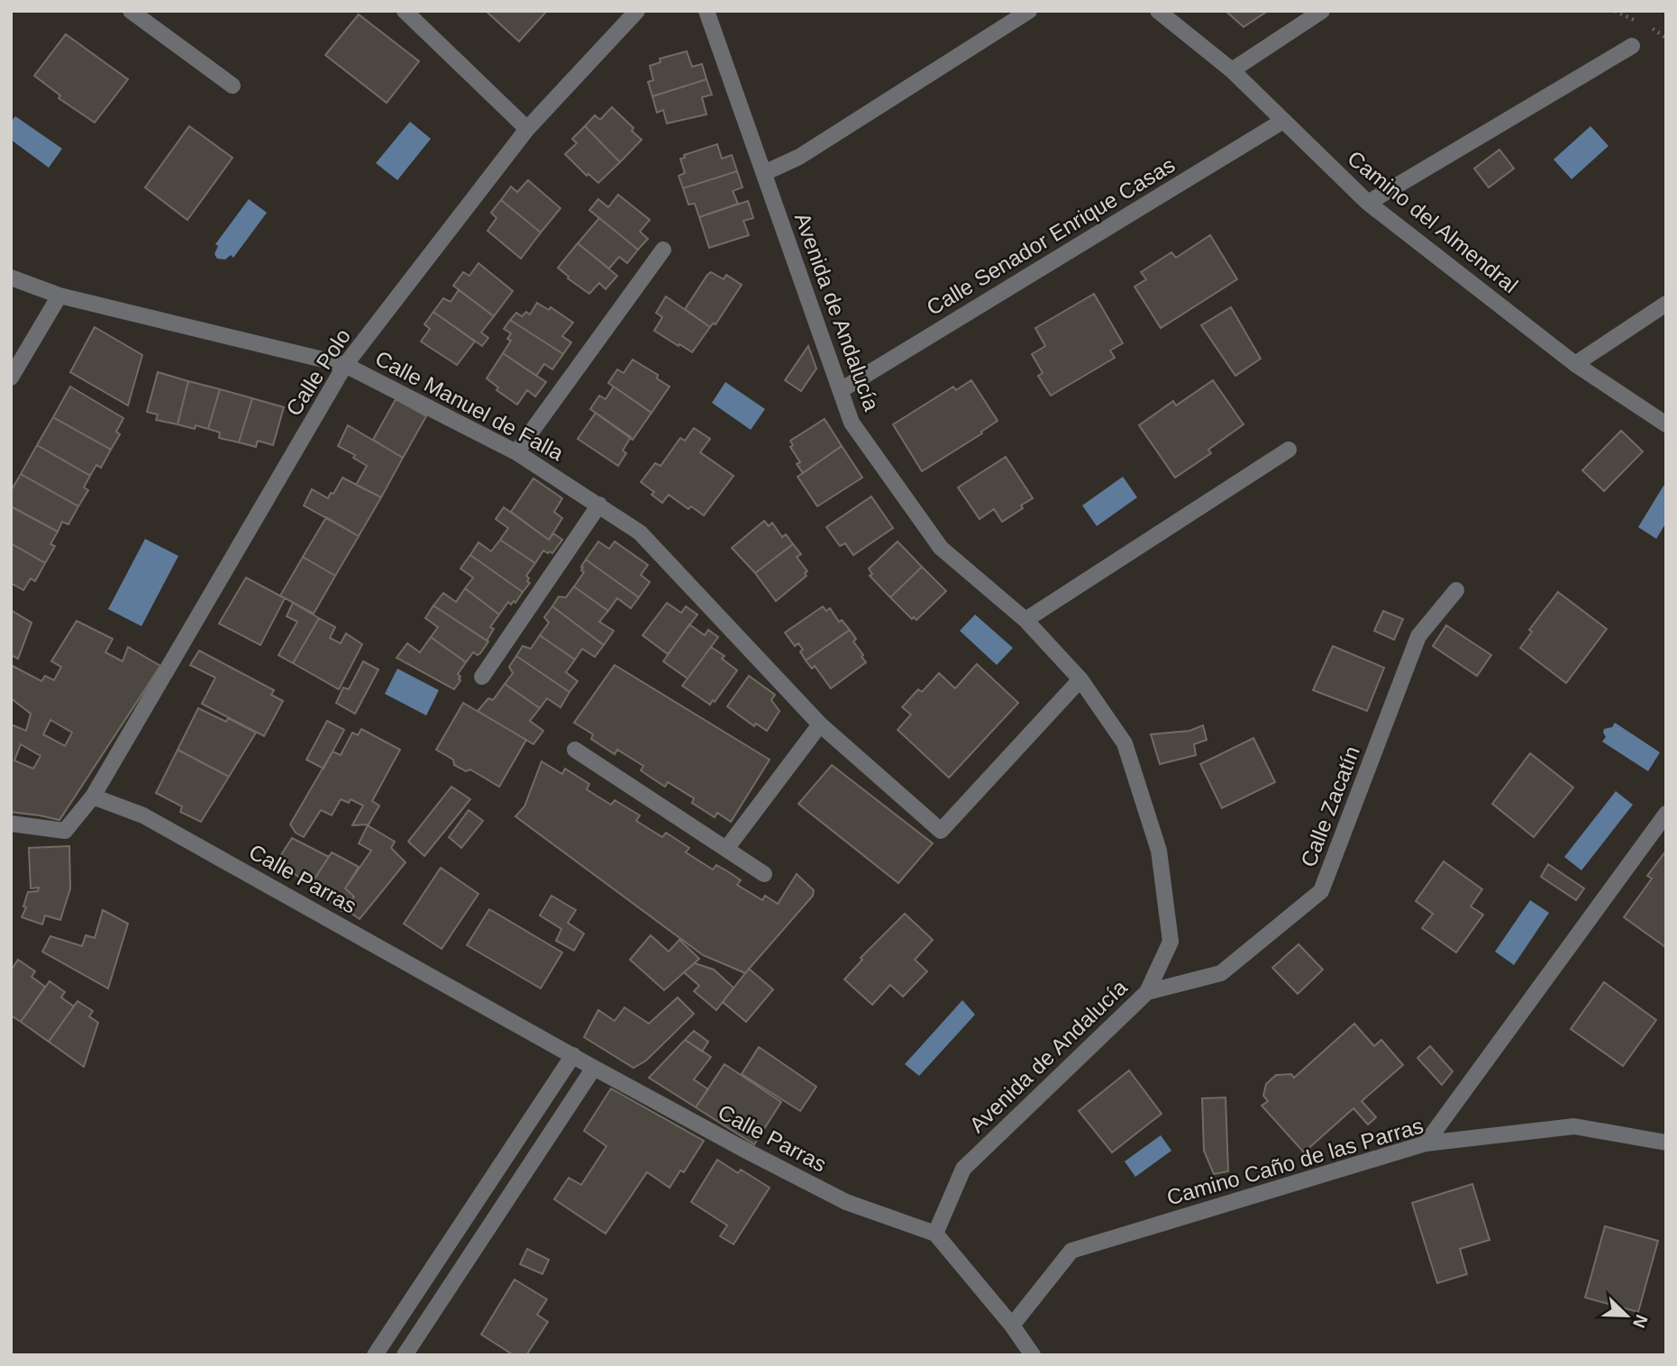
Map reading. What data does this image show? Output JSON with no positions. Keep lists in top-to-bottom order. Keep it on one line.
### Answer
{"streets":{"street":["Camino del Almendral","Calle Senador Enrique Casas","Avenida de Andalucía","Calle Polo","Calle Manuel de Falla","Calle Zacatín","Calle Parras","Camino Caño de las Parras"]},"crossings":[["Camino del Almendral","Calle Senador Enrique Casas"],["Calle Senador Enrique Casas","Avenida de Andalucía"],["Avenida de Andalucía","Calle Manuel de Falla"],["Avenida de Andalucía","Calle Zacatín"],["Avenida de Andalucía","Calle Parras"],["Calle Polo","Calle Manuel de Falla"],["Calle Polo","Calle Parras"]],"north":"bottom right"}
